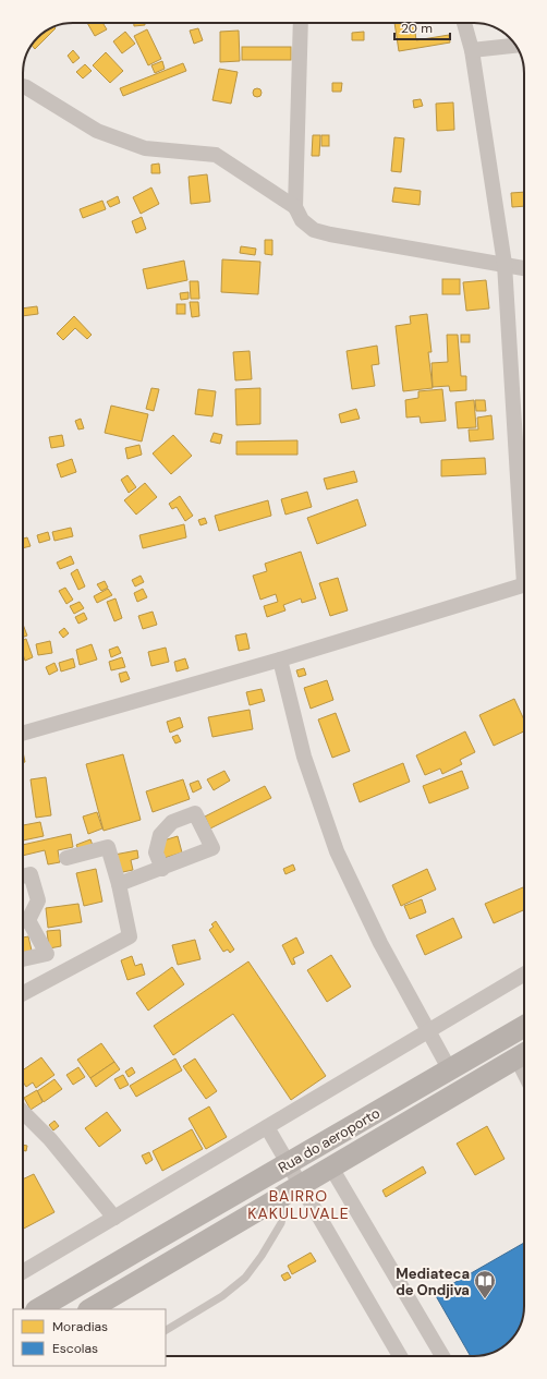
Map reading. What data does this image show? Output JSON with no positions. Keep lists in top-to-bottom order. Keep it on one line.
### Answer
{"streets":{"main road":["Rua do aeroporto"]},"districts":["BAIRRO KAKULUVALE"],"places":{"library":["Mediateca de Ondjiva"]},"legend":["Moradias","Escolas"],"scale_bar":"20 m"}
